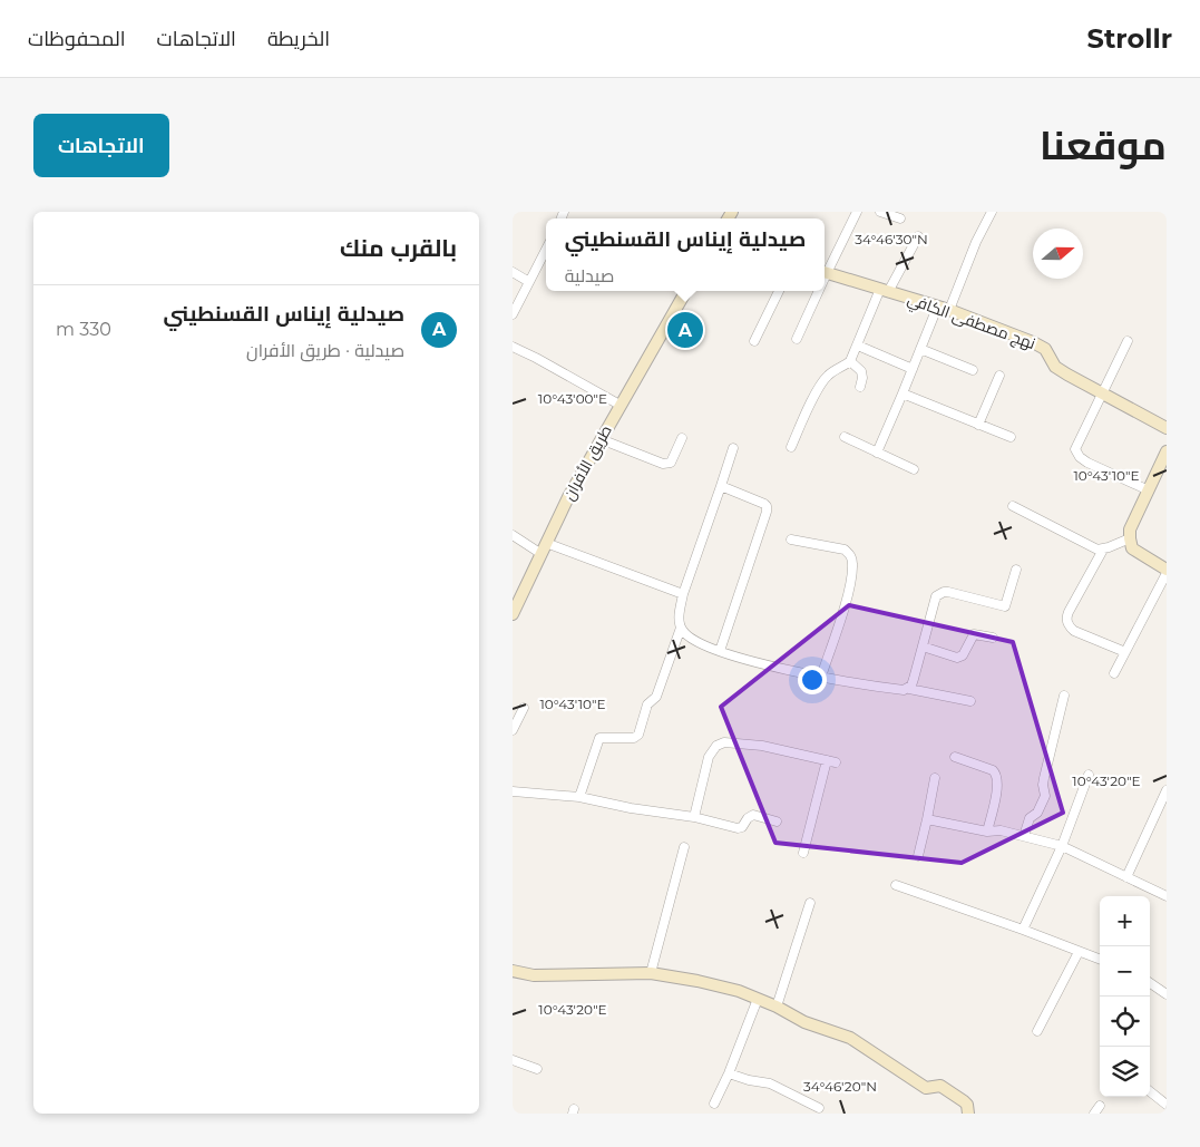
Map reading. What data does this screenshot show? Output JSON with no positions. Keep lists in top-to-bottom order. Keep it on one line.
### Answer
{"streets":{"street":["نهج مصطفى الكافي","طريق الأفران"]},"north":"right","page":{"header":"Strollr","nav":["الخريطة","الاتجاهات","المحفوظات"],"title":"موقعنا","buttons":"الاتجاهات","heading":"بالقرب منك","popup":["صيدلية إيناس القسنطيني","صيدلية"],"list":[{"mark":"A","name":"صيدلية إيناس القسنطيني","note":"صيدلية · طريق الأفران","value":"330 m"}],"pins":"A","map_buttons":["+","−"]},"coordinates":["34°46'30\"N","10°43'00\"E","10°43'10\"E","10°43'20\"E","34°46'20\"N"]}
